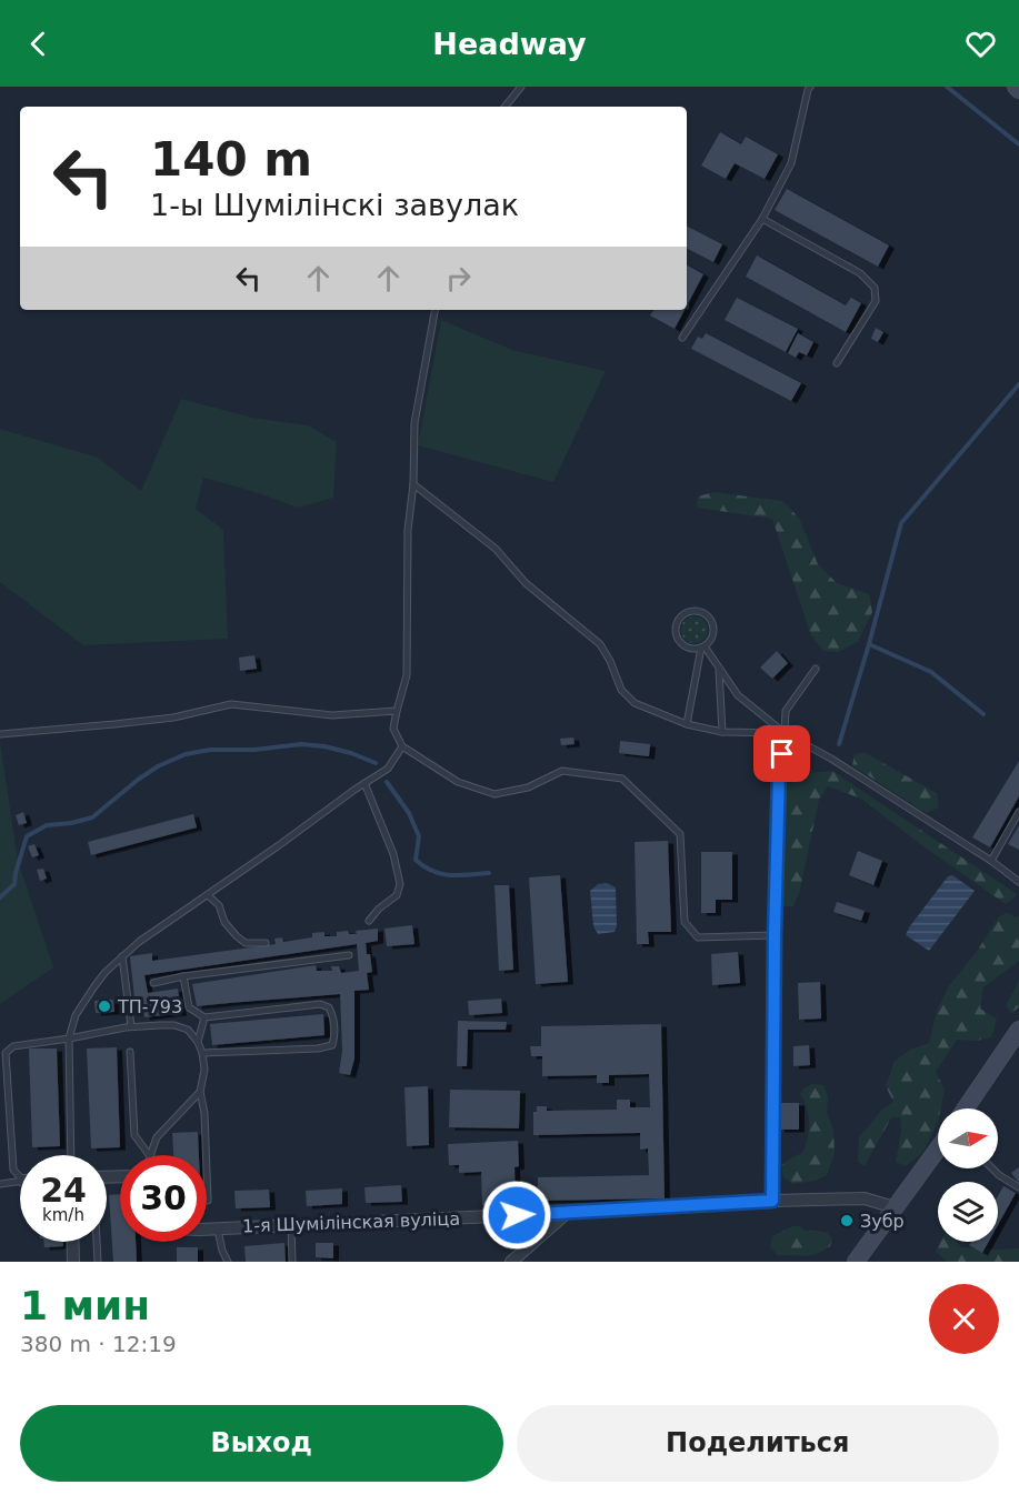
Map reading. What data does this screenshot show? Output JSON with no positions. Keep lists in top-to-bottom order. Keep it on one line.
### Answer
{"streets":{"street":["1-я Шумілінская вуліца"]},"places":["ТП-793","Зубр"],"north":"right","page":{"header":"Headway","turn":["140 m","1-ы Шумілінскі завулак"],"speed":"24 km/h","limit":"30","heading":["1 мин","380 m · 12:19"],"buttons":["Выход","Поделиться"]}}
